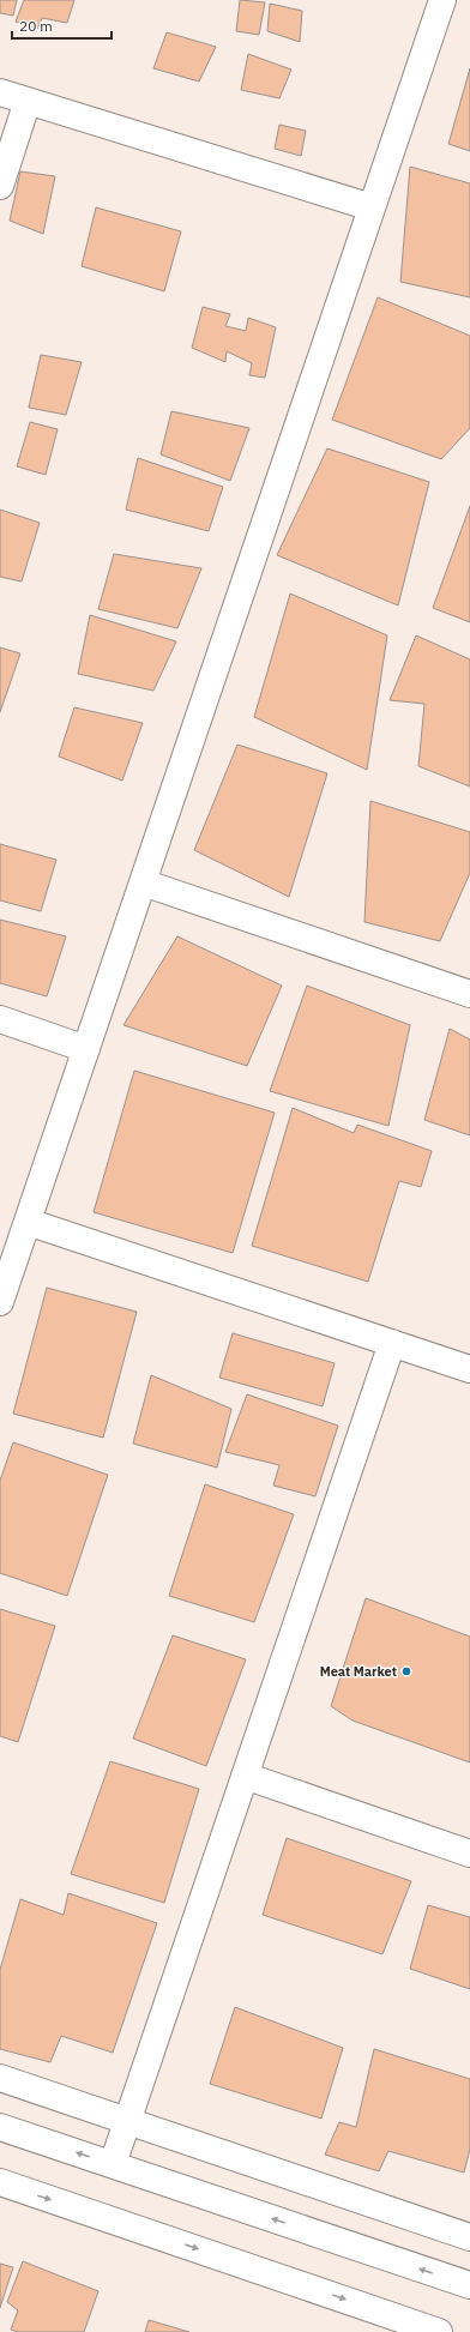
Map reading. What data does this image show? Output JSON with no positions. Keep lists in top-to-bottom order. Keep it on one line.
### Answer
{"places":["Meat Market"],"scale_bar":"20 m"}
